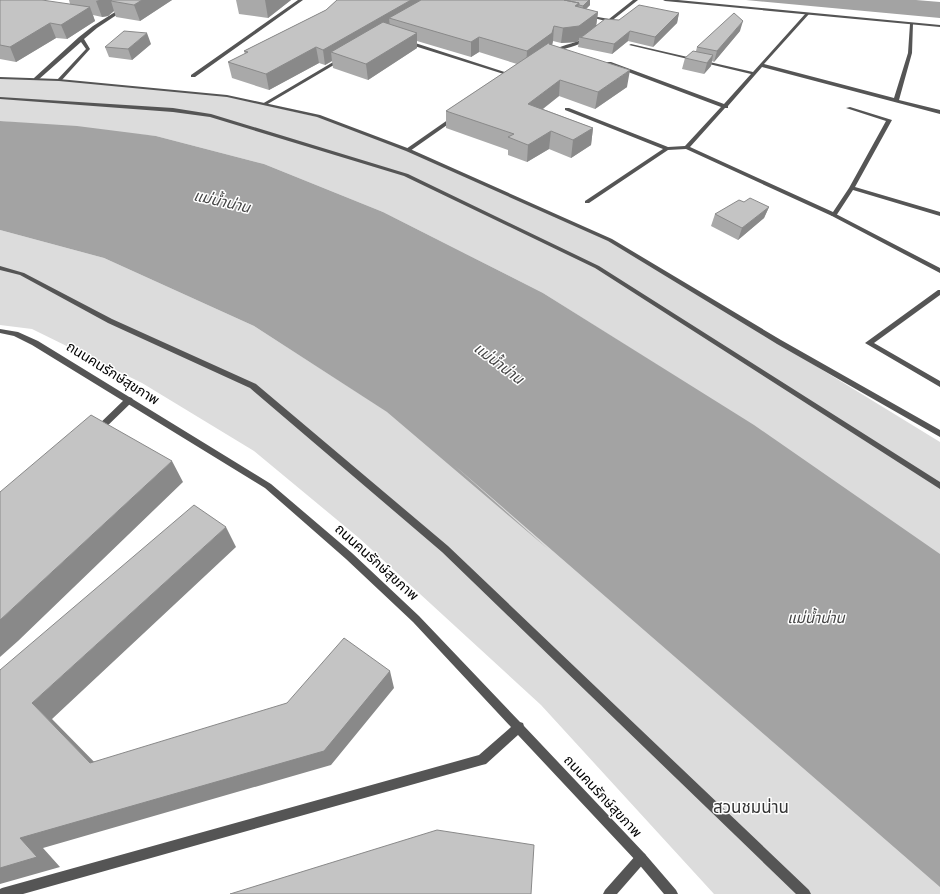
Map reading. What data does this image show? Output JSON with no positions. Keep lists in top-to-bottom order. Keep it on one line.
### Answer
{"streets":{"street":["ถนนคนรักษ์สุขภาพ"]},"water":["แม่น้ำน่าน"],"parks":["สวนชมน่าน"]}
